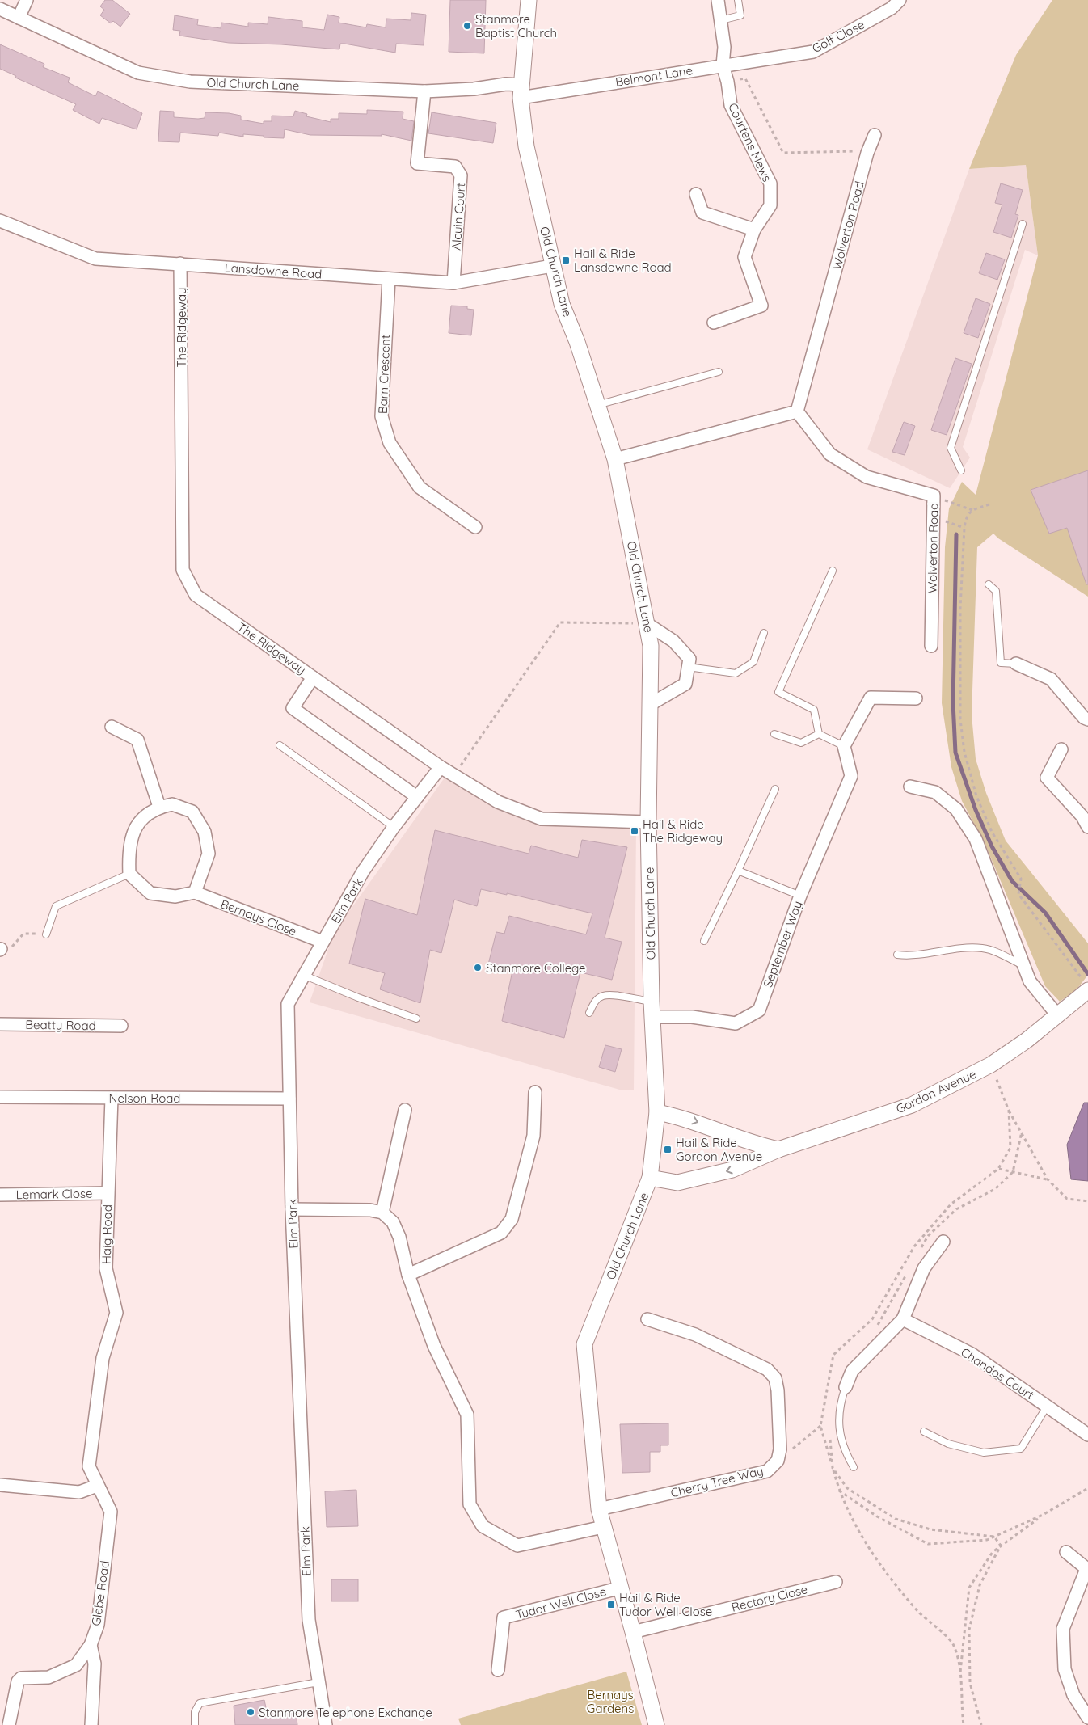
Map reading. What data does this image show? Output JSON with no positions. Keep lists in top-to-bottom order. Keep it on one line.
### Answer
{"streets":{"street":["Golf Close","Belmont Lane","Old Church Lane","Courtens Mews","Alcuin Court","Wolverton Road","Lansdowne Road","The Ridgeway","Barn Crescent","Elm Park","Bernays Close","September Way","Beatty Road","Gordon Avenue","Nelson Road","Lemark Close","Haig Road","Chandos Court","Cherry Tree Way","Glebe Road","Rectory Close","Tudor Well Close"]},"crossings":[["Golf Close","Belmont Lane"],["Golf Close","Courtens Mews"],["Belmont Lane","Old Church Lane"],["Belmont Lane","Courtens Mews"],["Old Church Lane","Alcuin Court"],["Old Church Lane","Lansdowne Road"],["Old Church Lane","The Ridgeway"],["Old Church Lane","September Way"],["Old Church Lane","Gordon Avenue"],["Old Church Lane","Cherry Tree Way"],["Old Church Lane","Rectory Close"],["Old Church Lane","Tudor Well Close"],["Alcuin Court","Lansdowne Road"],["Lansdowne Road","The Ridgeway"],["Lansdowne Road","Barn Crescent"],["The Ridgeway","Elm Park"],["Elm Park","Bernays Close"],["Elm Park","Nelson Road"],["Nelson Road","Haig Road"],["Lemark Close","Haig Road"],["Haig Road","Glebe Road"]],"parks":["Bernays Gardens"],"places":{"other":["Stanmore Baptist Church","Stanmore College","Stanmore Telephone Exchange"],"transit":["Hail & Ride Lansdowne Road","Hail & Ride The Ridgeway","Hail & Ride Gordon Avenue","Hail & Ride Tudor Well Close"]}}
